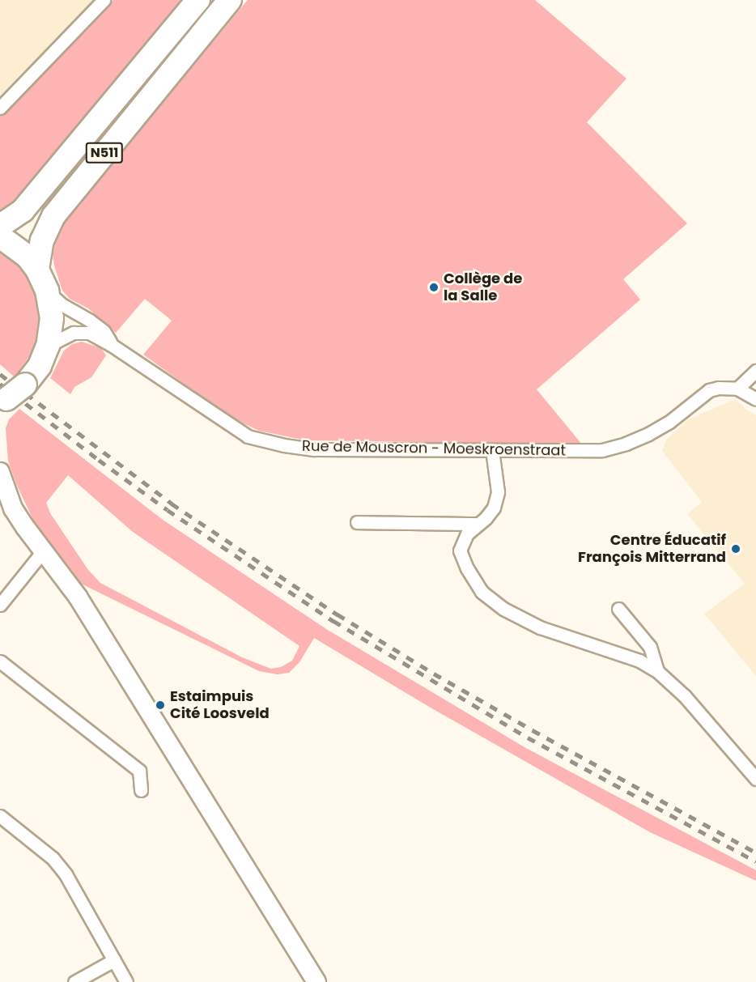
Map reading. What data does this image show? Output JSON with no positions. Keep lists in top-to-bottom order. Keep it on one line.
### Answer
{"streets":{"highway":["N511"],"street":["Rue de Mouscron - Moeskroenstraat"]},"places":["Collège de la Salle","Centre Éducatif François Mitterrand","Estaimpuis Cité Loosveld"]}
